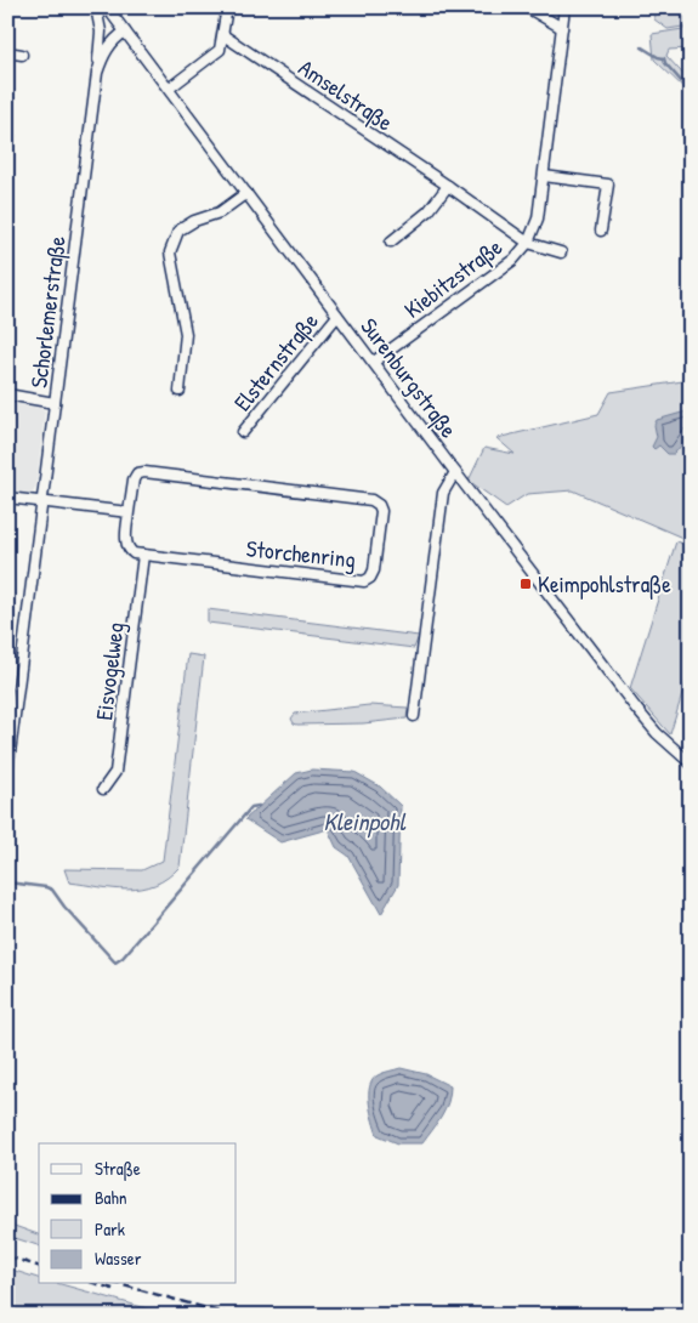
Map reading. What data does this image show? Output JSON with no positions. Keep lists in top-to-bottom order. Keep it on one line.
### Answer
{"streets":{"street":["Amselstraße","Kiebitzstraße","Schorlemerstraße","Elsternstraße","Surenburgstraße","Storchenring","Eisvogelweg"]},"crossings":[["Amselstraße","Kiebitzstraße"],["Kiebitzstraße","Surenburgstraße"],["Schorlemerstraße","Surenburgstraße"],["Elsternstraße","Surenburgstraße"],["Storchenring","Eisvogelweg"]],"water":["Kleinpohl"],"places":{"transit":["Keimpohlstraße"]},"legend":["Straße","Bahn","Park","Wasser"]}
